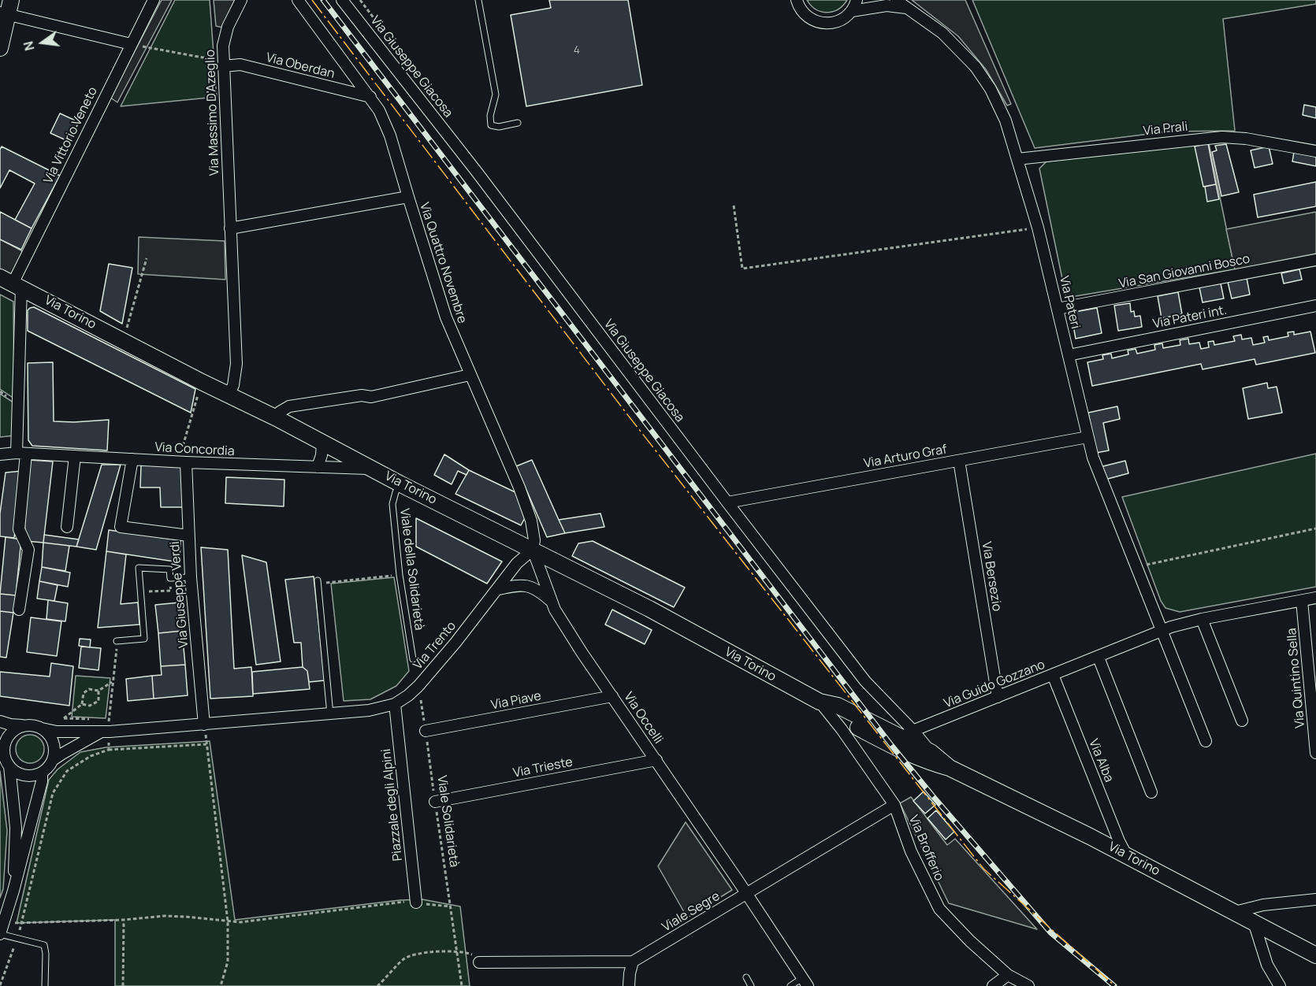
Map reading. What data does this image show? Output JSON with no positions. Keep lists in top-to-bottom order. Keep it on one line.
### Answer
{"streets":{"main road":["Via Torino"],"street":["Via Oberdan","Via Giuseppe Giacosa","Via Massimo D'Azeglio","Via Prali","Via Vittorio Veneto","Via Quattro Novembre","Via San Giovanni Bosco","Via Pateri","Via Pateri int.","Via Concordia","Via Arturo Graf","Via Bersezio","Via Giuseppe Verdi","Via Trento","Via Quintino Sella","Via Guido Gozzano","Via Piave","Via Occelli","Via Alba","Via Trieste","Piazzale degli Alpini","Via Brofferio","Viale Segre"],"lane":["Viale della Solidarietà"],"path":["Viale Solidarietà"]},"crossings":[["Via Oberdan","Via Massimo D'Azeglio"],["Via Oberdan","Via Quattro Novembre"],["Via Giuseppe Giacosa","Via Torino"],["Via Giuseppe Giacosa","Via Arturo Graf"],["Via Giuseppe Giacosa","Via Guido Gozzano"],["Via Massimo D'Azeglio","Via Torino"],["Via Prali","Via Pateri"],["Via Vittorio Veneto","Via Torino"],["Via Quattro Novembre","Via Torino"],["Via Quattro Novembre","Via Trento"],["Via Quattro Novembre","Via Occelli"],["Via San Giovanni Bosco","Via Pateri"],["Via Pateri","Via Pateri int."],["Via Pateri","Via Arturo Graf"],["Via Pateri","Via Guido Gozzano"],["Via Torino","Via Concordia"],["Via Torino","Viale della Solidarietà"],["Via Torino","Via Trento"],["Via Torino","Via Guido Gozzano"],["Via Torino","Via Occelli"],["Via Torino","Via Alba"],["Via Torino","Via Brofferio"],["Via Concordia","Via Giuseppe Verdi"],["Via Arturo Graf","Via Bersezio"],["Via Bersezio","Via Guido Gozzano"],["Via Giuseppe Verdi","Via Trento"],["Via Trento","Via Occelli"],["Via Trento","Piazzale degli Alpini"],["Via Trento","Viale Solidarietà"],["Via Quintino Sella","Via Guido Gozzano"],["Via Guido Gozzano","Via Alba"],["Via Piave","Via Occelli"],["Via Piave","Viale Solidarietà"],["Via Occelli","Via Trieste"],["Via Occelli","Viale Segre"],["Via Trieste","Viale Solidarietà"],["Via Brofferio","Viale Segre"]],"house_numbers":["4"],"north":"left"}
